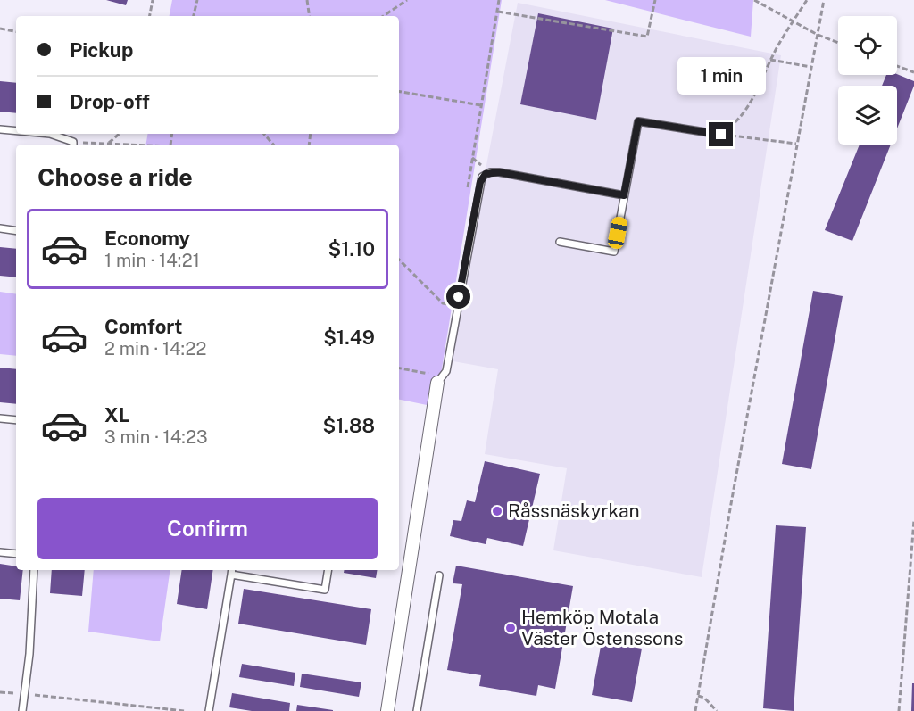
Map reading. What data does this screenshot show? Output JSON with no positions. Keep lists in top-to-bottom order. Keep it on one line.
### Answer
{"places":["Råssnäskyrkan","Hemköp Motala Väster Östenssons"],"page":{"banner":["Pickup","Drop-off"],"bubble":"1 min","heading":"Choose a ride","list":[{"name":"Economy","note":"1 min · 14:21","value":"$1.10"},{"name":"Comfort","note":"2 min · 14:22","value":"$1.49"},{"name":"XL","note":"3 min · 14:23","value":"$1.88"}],"buttons":"Confirm"}}
